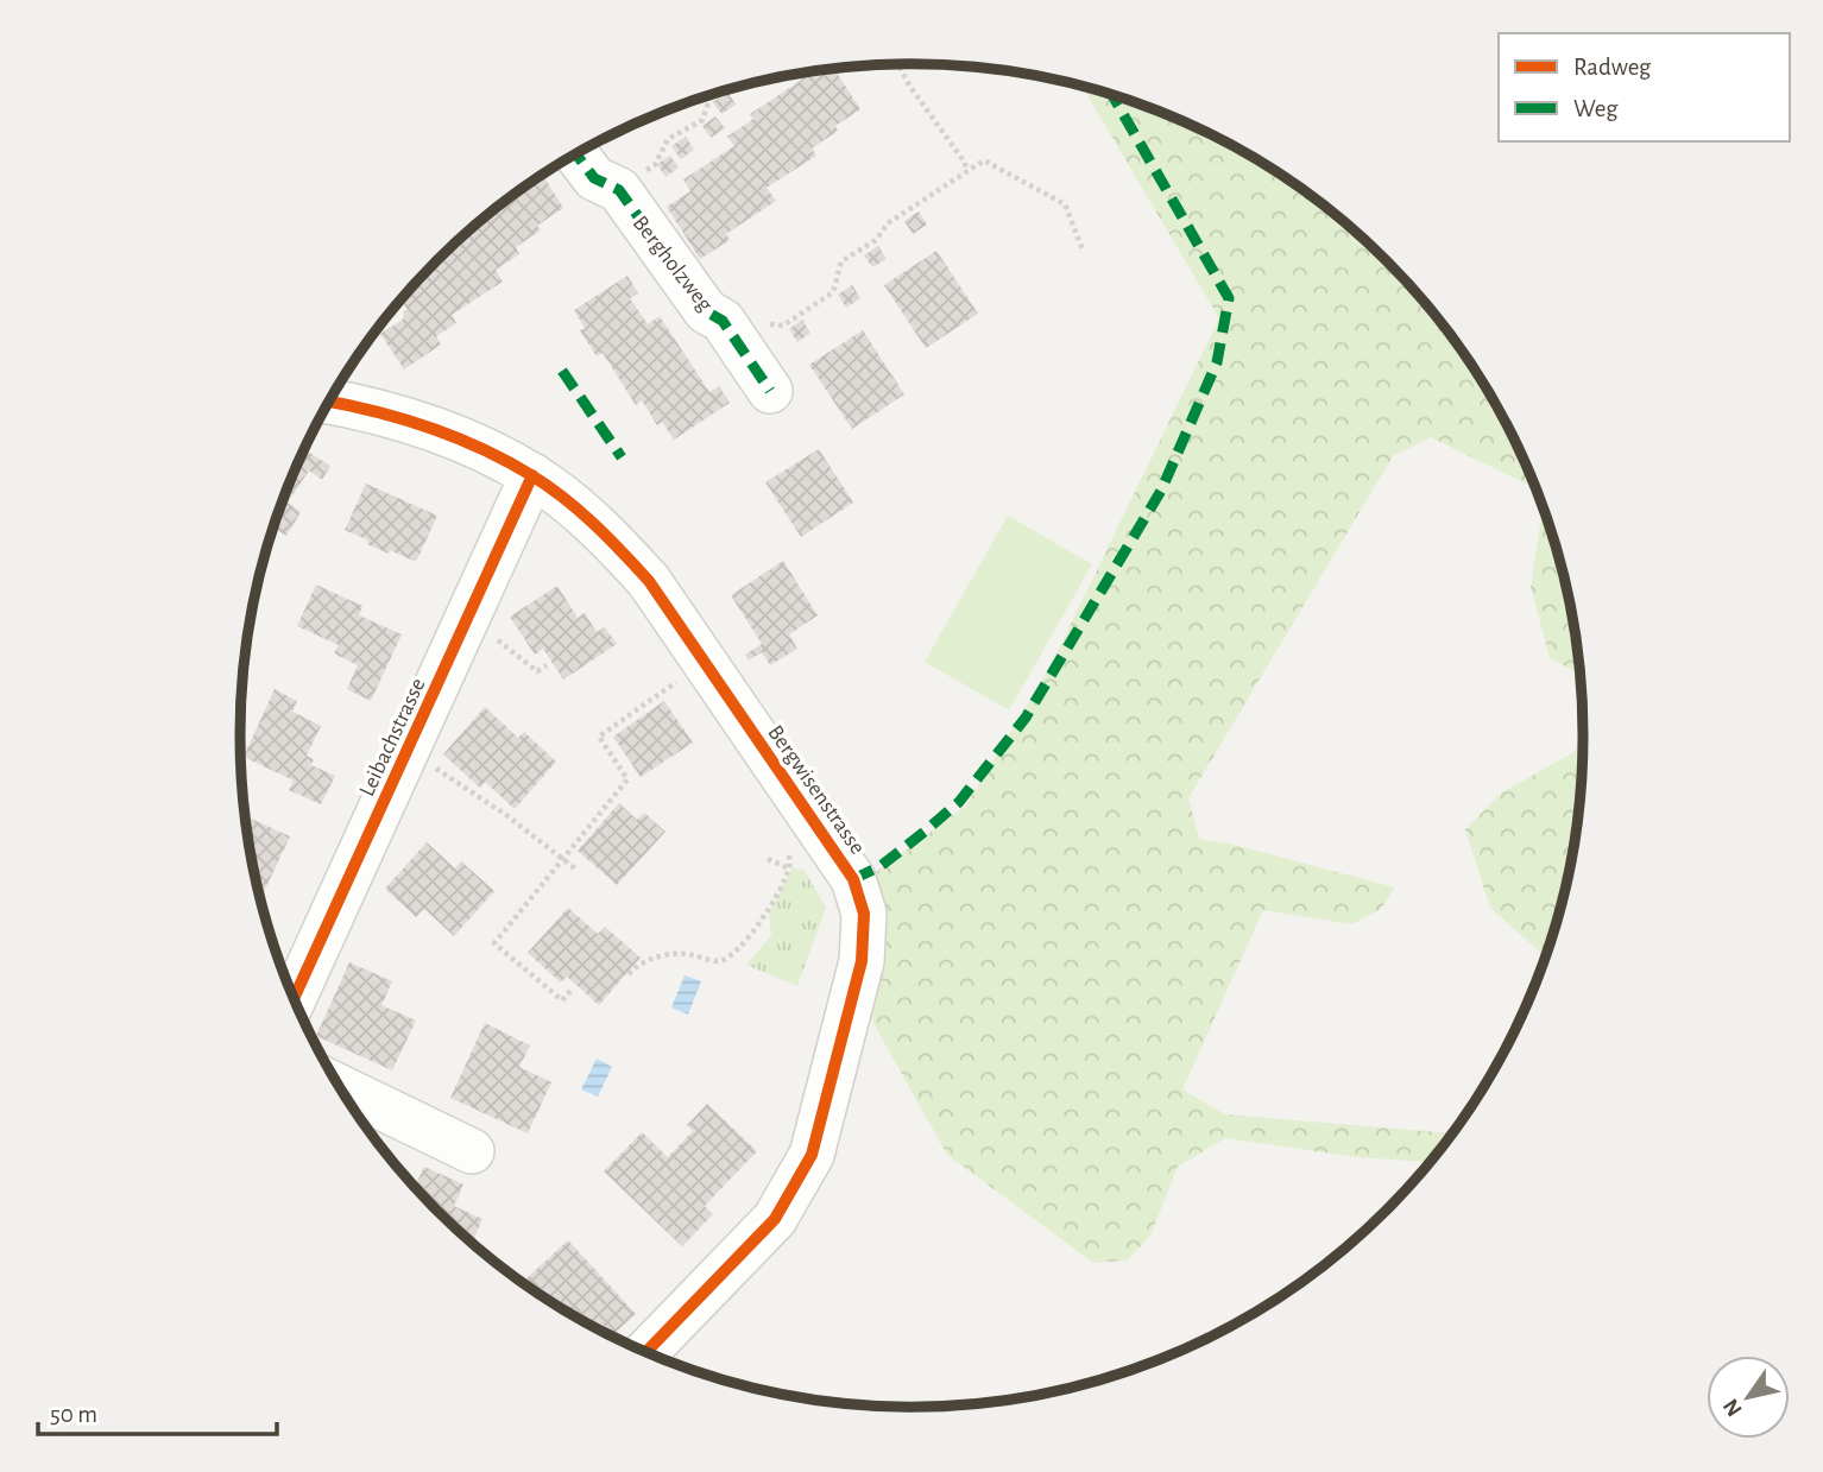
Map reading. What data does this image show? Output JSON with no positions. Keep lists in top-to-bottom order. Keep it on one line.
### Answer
{"streets":{"street":["Bergholzweg","Leibachstrasse","Bergwisenstrasse"]},"crossings":[["Leibachstrasse","Bergwisenstrasse"]],"legend":["Radweg","Weg"],"scale_bar":"50 m","north":"bottom left"}
